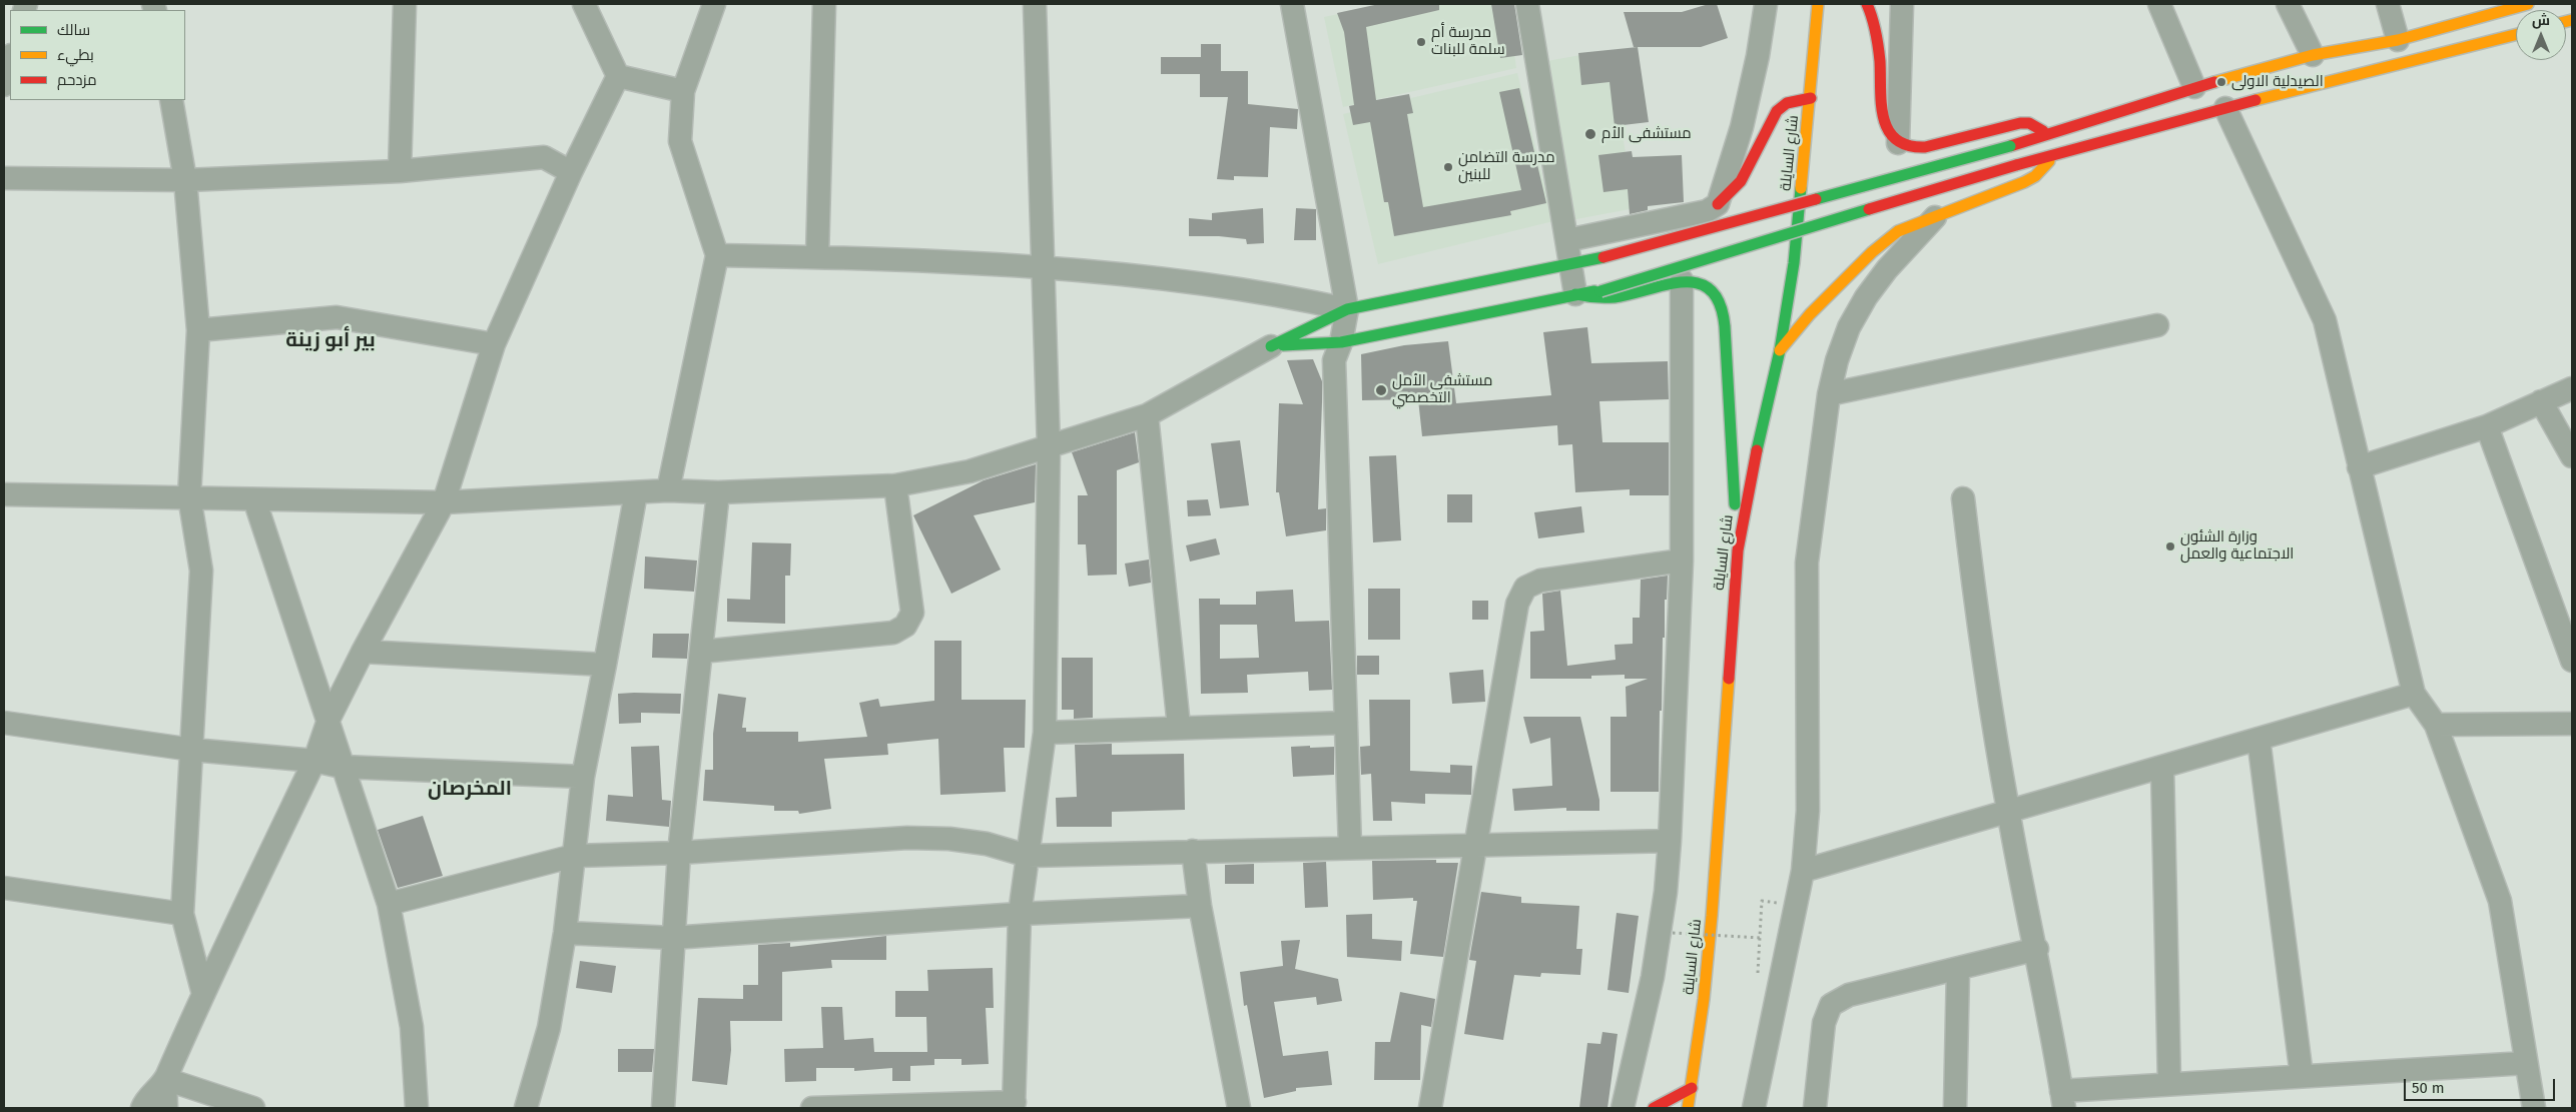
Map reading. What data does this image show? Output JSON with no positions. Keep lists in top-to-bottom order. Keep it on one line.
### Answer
{"streets":{"street":["شارع السايلة"]},"districts":["بير أبو زينة","المخرصان"],"places":["مدرسة أم سلمة للبنات","الصيدلية الاولى","مستشفى الأم","مدرسة التضامن للبنين","مستشفى الأمل التخصصي","وزارة الشئون الاجتماعية والعمل"],"legend":["سالك","بطيء","مزدحم"],"scale_bar":"50 m","north":"top"}
